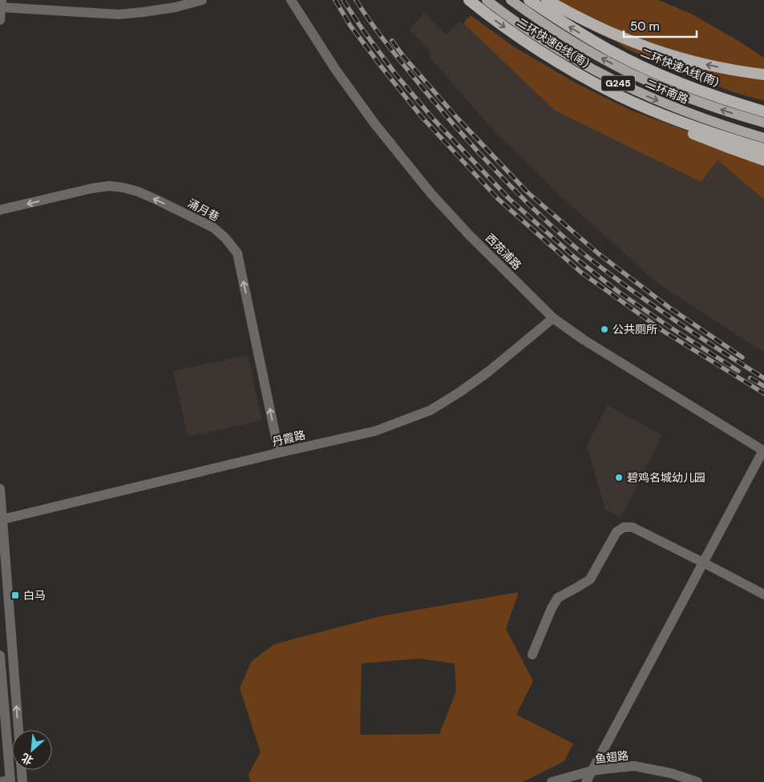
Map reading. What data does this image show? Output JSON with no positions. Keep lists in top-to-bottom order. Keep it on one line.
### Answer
{"streets":{"highway":["二环快速B线(南)","二环快速A线(南)"],"main road":["G245","二环南路"],"street":["涌月巷","西苑浦路","丹霞路","鱼翅路"]},"crossings":[["涌月巷","丹霞路"],["西苑浦路","丹霞路"]],"places":{"other":["公共厕所","碧鸡名城幼儿园"],"transit":["白马"]},"scale_bar":"50 m","north":"bottom left"}
